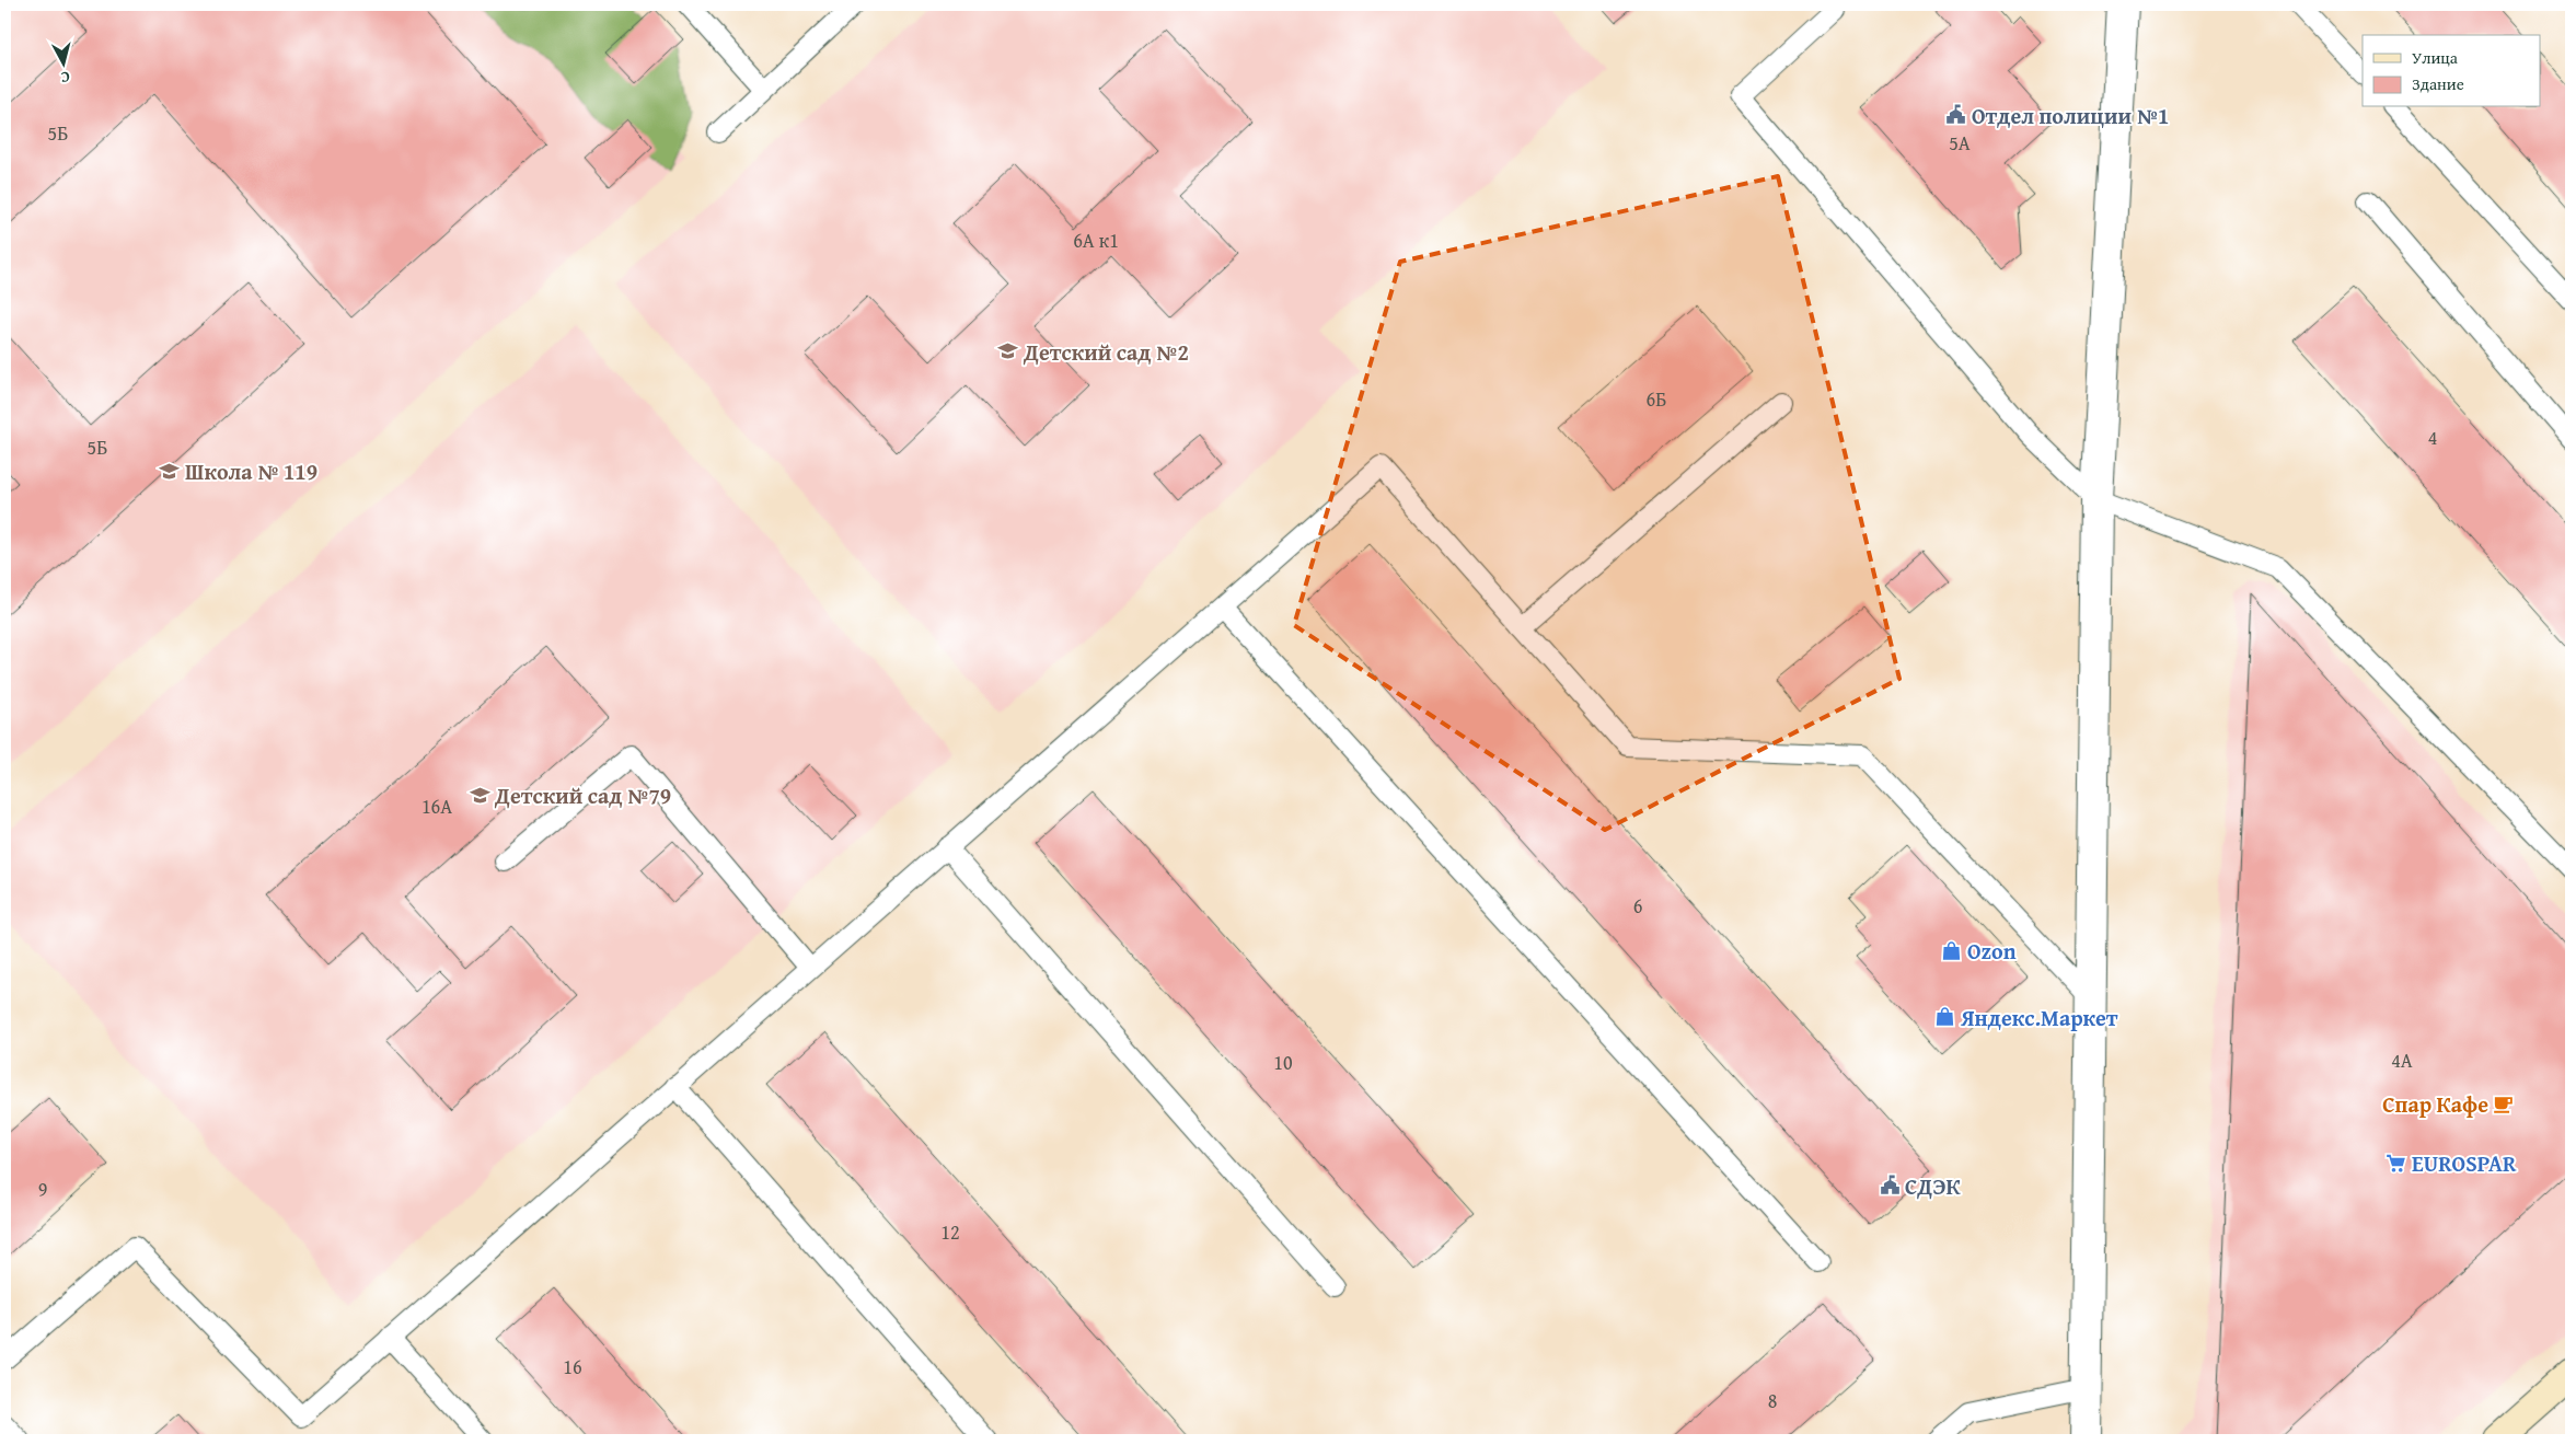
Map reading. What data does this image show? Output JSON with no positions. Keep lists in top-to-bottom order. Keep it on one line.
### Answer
{"places":{"public building":["Отдел полиции №1","СДЭК"],"school or university":["Детский сад №2","Школа № 119","Детский сад №79"],"shop":["Ozon","Яндекс.Маркет"],"cafe":["Спар Кафе"],"supermarket":["EUROSPAR"]},"house_numbers":["5Б","5А","6А к1","6Б","4","5Б","16А","6","4А","10","9","12","16","8"],"legend":["Улица","Здание"],"north":"bottom"}
